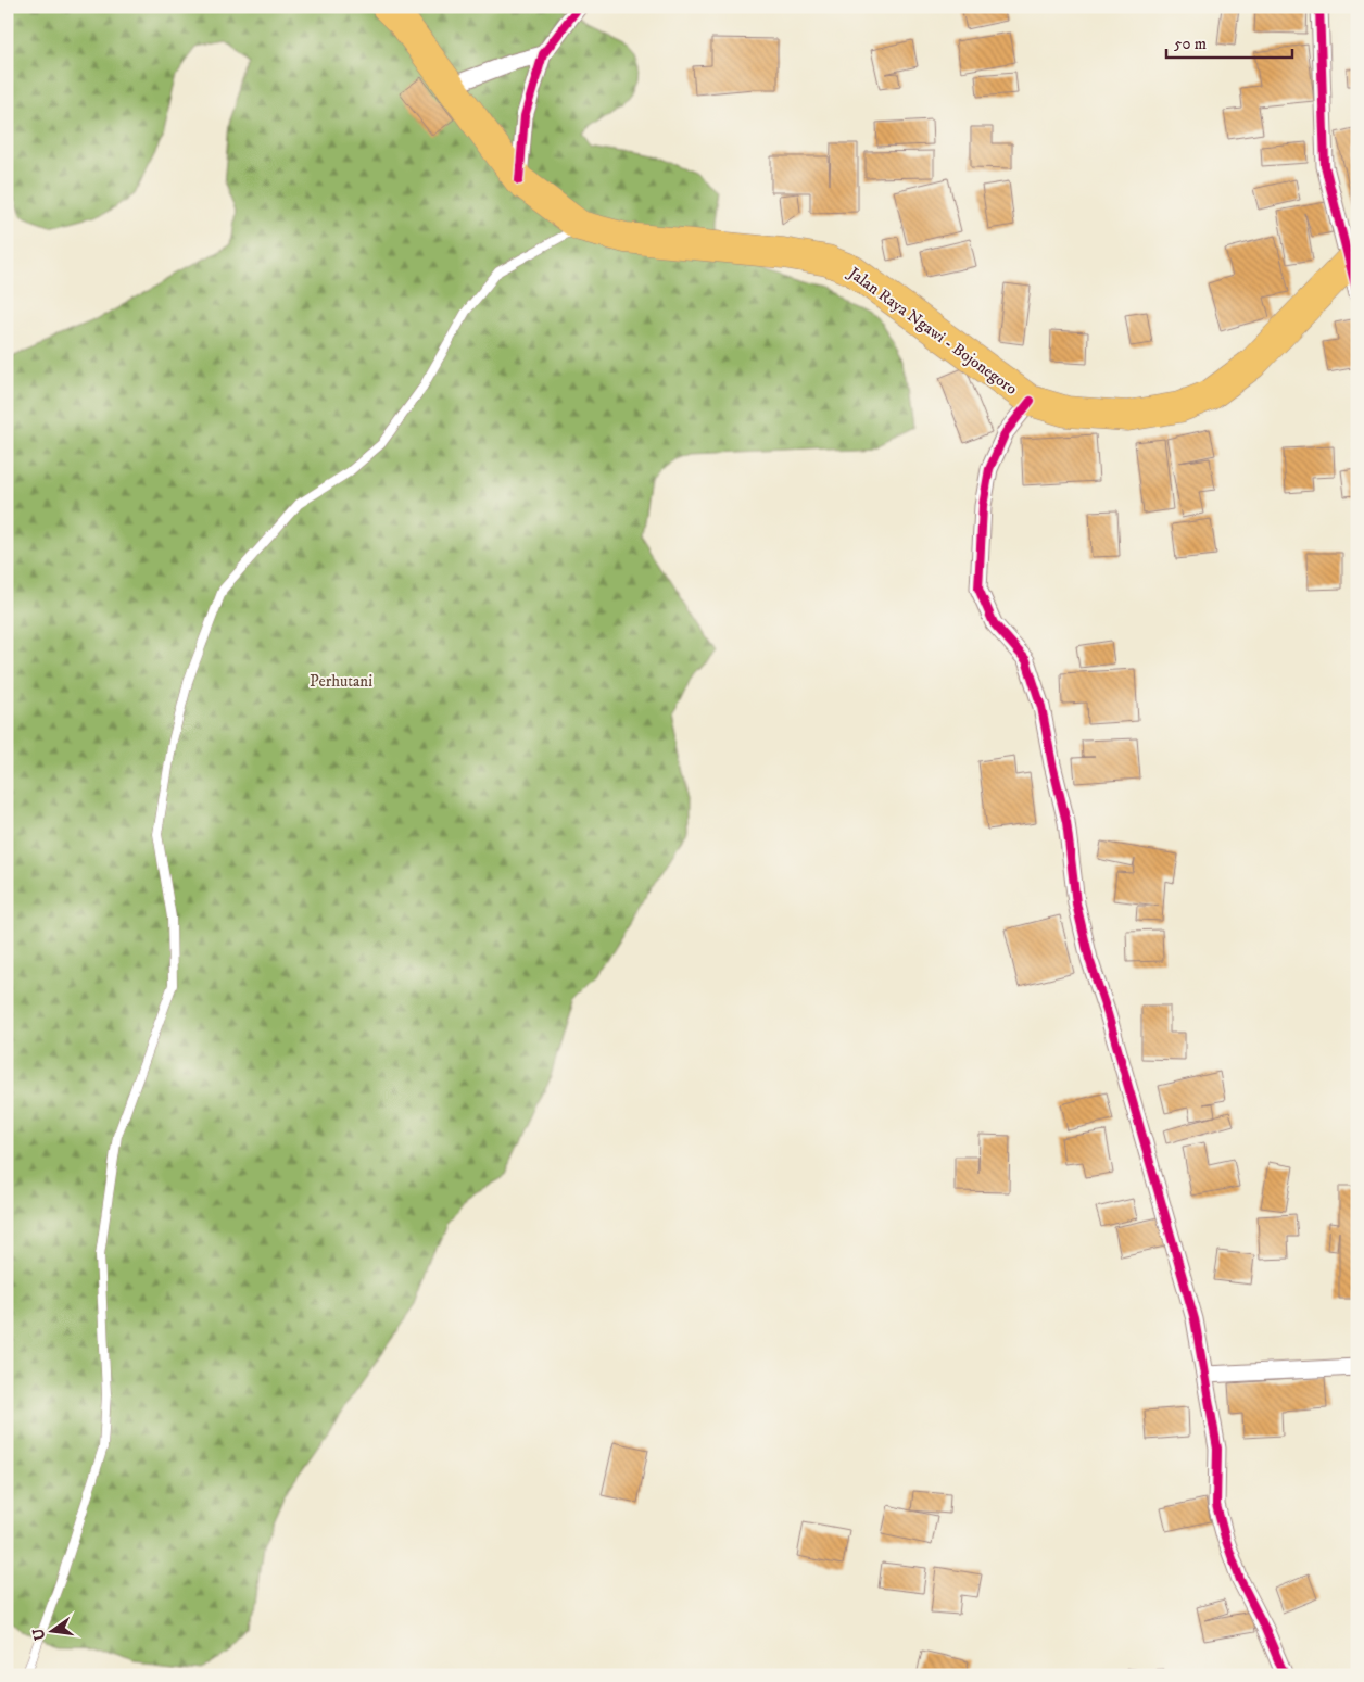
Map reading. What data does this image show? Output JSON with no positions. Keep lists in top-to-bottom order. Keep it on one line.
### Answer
{"streets":{"highway":["Jalan Raya Ngawi - Bojonegoro"]},"parks":["Perhutani"],"scale_bar":"50 m","north":"left"}
